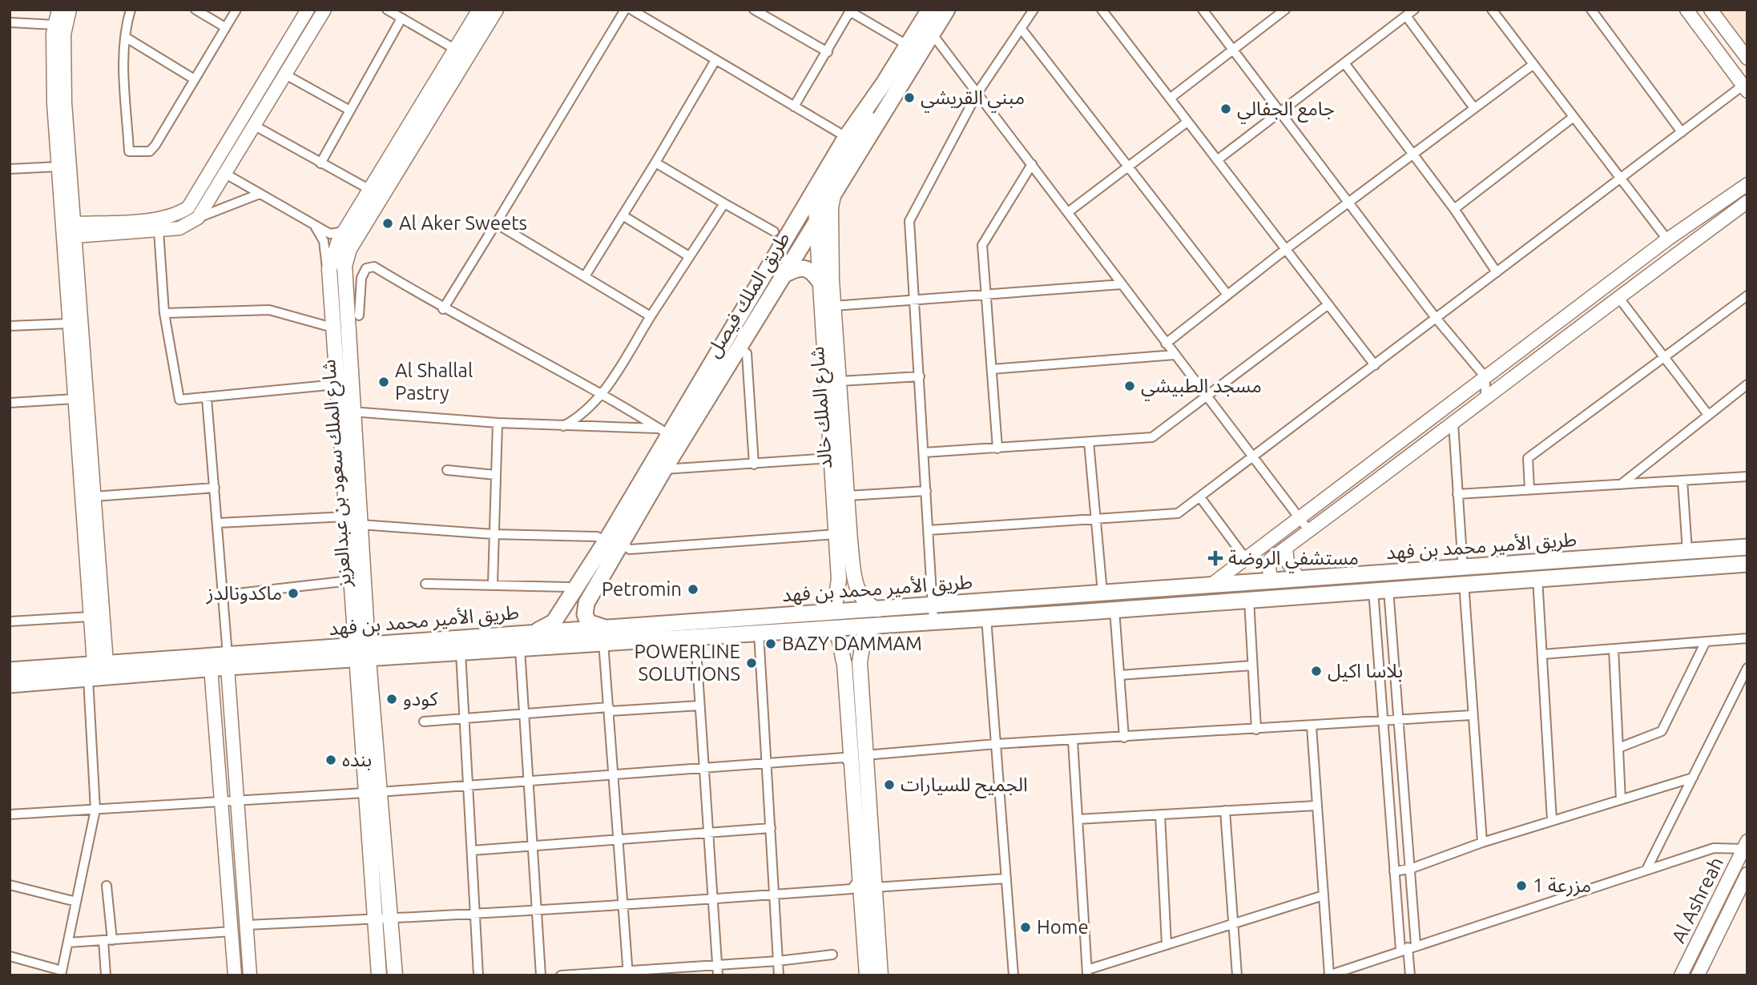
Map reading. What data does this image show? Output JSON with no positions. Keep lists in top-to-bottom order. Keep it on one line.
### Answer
{"streets":{"highway":["طريق الملك فيصل","طريق الأمير محمد بن فهد"],"main road":["شارع الملك خالد","شارع الملك سعود بن عبدالعزيز"],"street":["Al Ashreah"]},"crossings":[["طريق الملك فيصل","شارع الملك خالد"],["طريق الملك فيصل","طريق الأمير محمد بن فهد"],["شارع الملك خالد","طريق الأمير محمد بن فهد"],["شارع الملك سعود بن عبدالعزيز","طريق الأمير محمد بن فهد"]],"places":{"other":["مبني القريشي","جامع الجفالي","Al Aker Sweets","Al Shallal Pastry","مسجد الطبيشي","Petromin","ماكدونالدز","BAZY DAMMAM","POWERLINE SOLUTIONS","بلاسا اكيل","كودو","بنده","الجميح للسيارات","مزرعة 1","Home"],"health":["مستشفي الروضة"]}}
